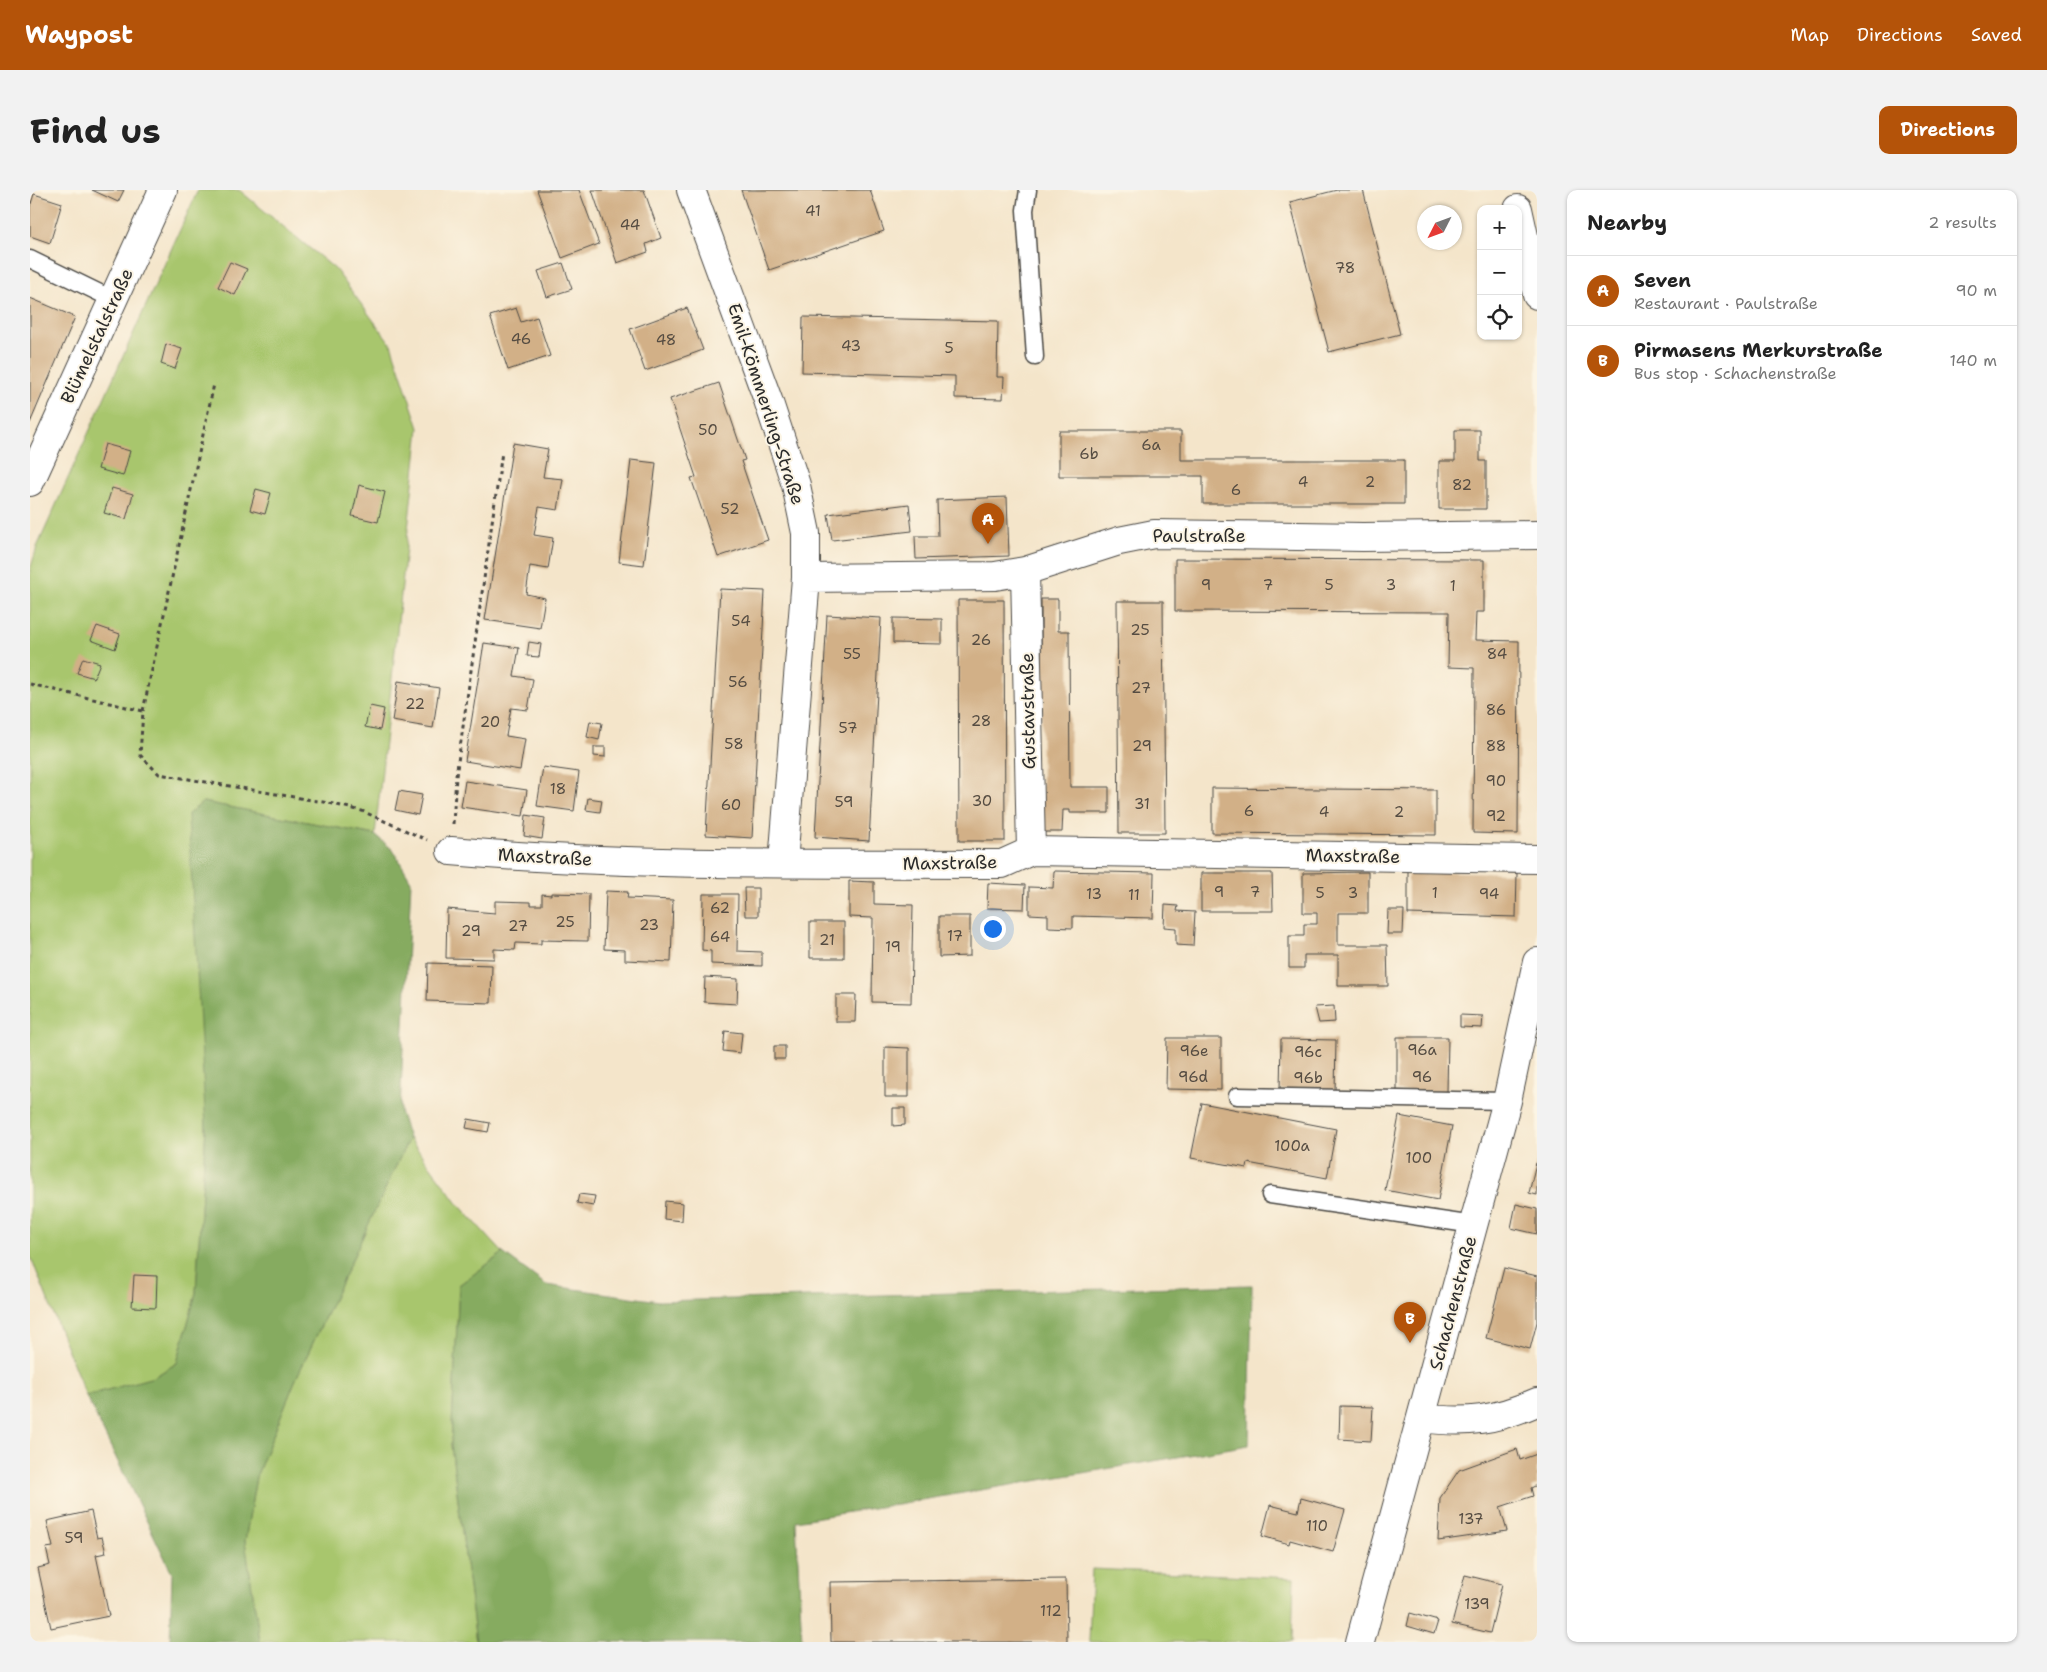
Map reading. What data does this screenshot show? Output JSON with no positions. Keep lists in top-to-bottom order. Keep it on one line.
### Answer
{"streets":{"street":["Blümelstalstraße","Emil-Kömmerling-Straße","Paulstraße","Gustavstraße","Maxstraße","Schachenstraße"]},"crossings":[["Emil-Kömmerling-Straße","Paulstraße"],["Emil-Kömmerling-Straße","Maxstraße"],["Paulstraße","Gustavstraße"],["Gustavstraße","Maxstraße"]],"house_numbers":["41","44","78","46","48","43","5","50","6a","6b","4","2","82","6","52","9","7","5","3","1","54","25","26","55","84","56","27","22","86","28","20","57","58","29","88","90","18","30","59","31","60","6","4","2","92","9","7","5","3","1","13","94","11","62","25","23","27","29","17","64","21","19","96a","96e","96c","96d","96","96b","100a","100","137","110","59","139","112"],"north":"bottom left","page":{"header":"Waypost","nav":["Map","Directions","Saved"],"buttons":"Directions","title":"Find us","heading":["Nearby","2 results"],"map_buttons":["+","−"],"list":[{"mark":"A","name":"Seven","note":"Restaurant · Paulstraße","value":"90 m"},{"mark":"B","name":"Pirmasens Merkurstraße","note":"Bus stop · Schachenstraße","value":"140 m"}],"pins":["A","B"]}}
